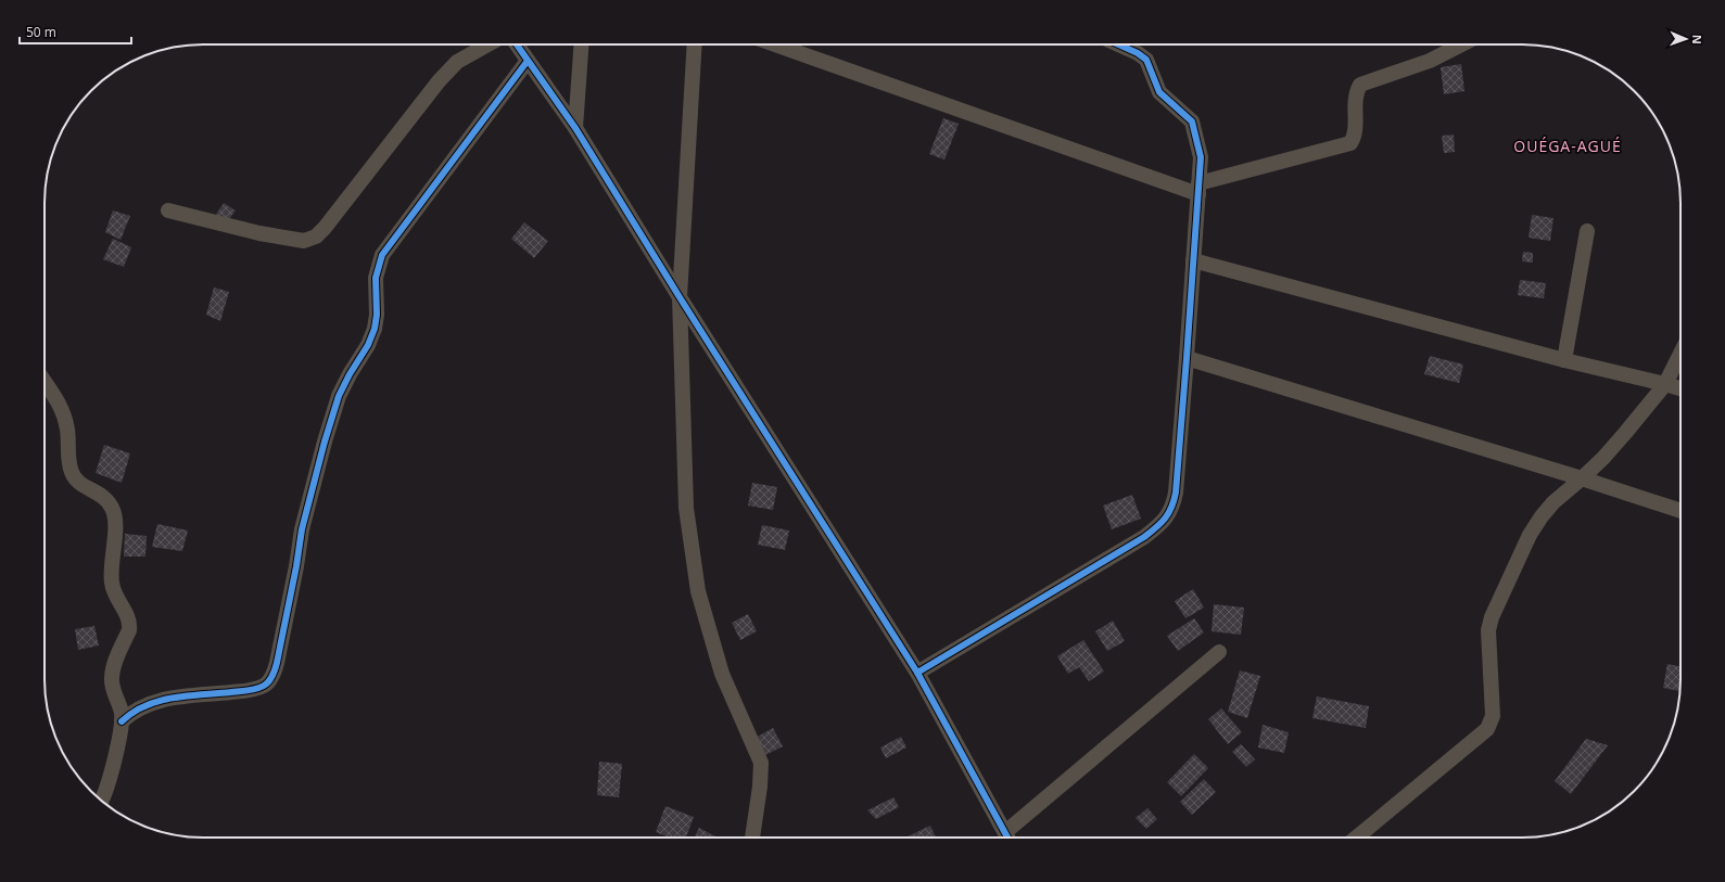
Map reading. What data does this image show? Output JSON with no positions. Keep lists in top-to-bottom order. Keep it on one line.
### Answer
{"districts":["OUÉGA-AGUÉ"],"scale_bar":"50 m","north":"right"}
